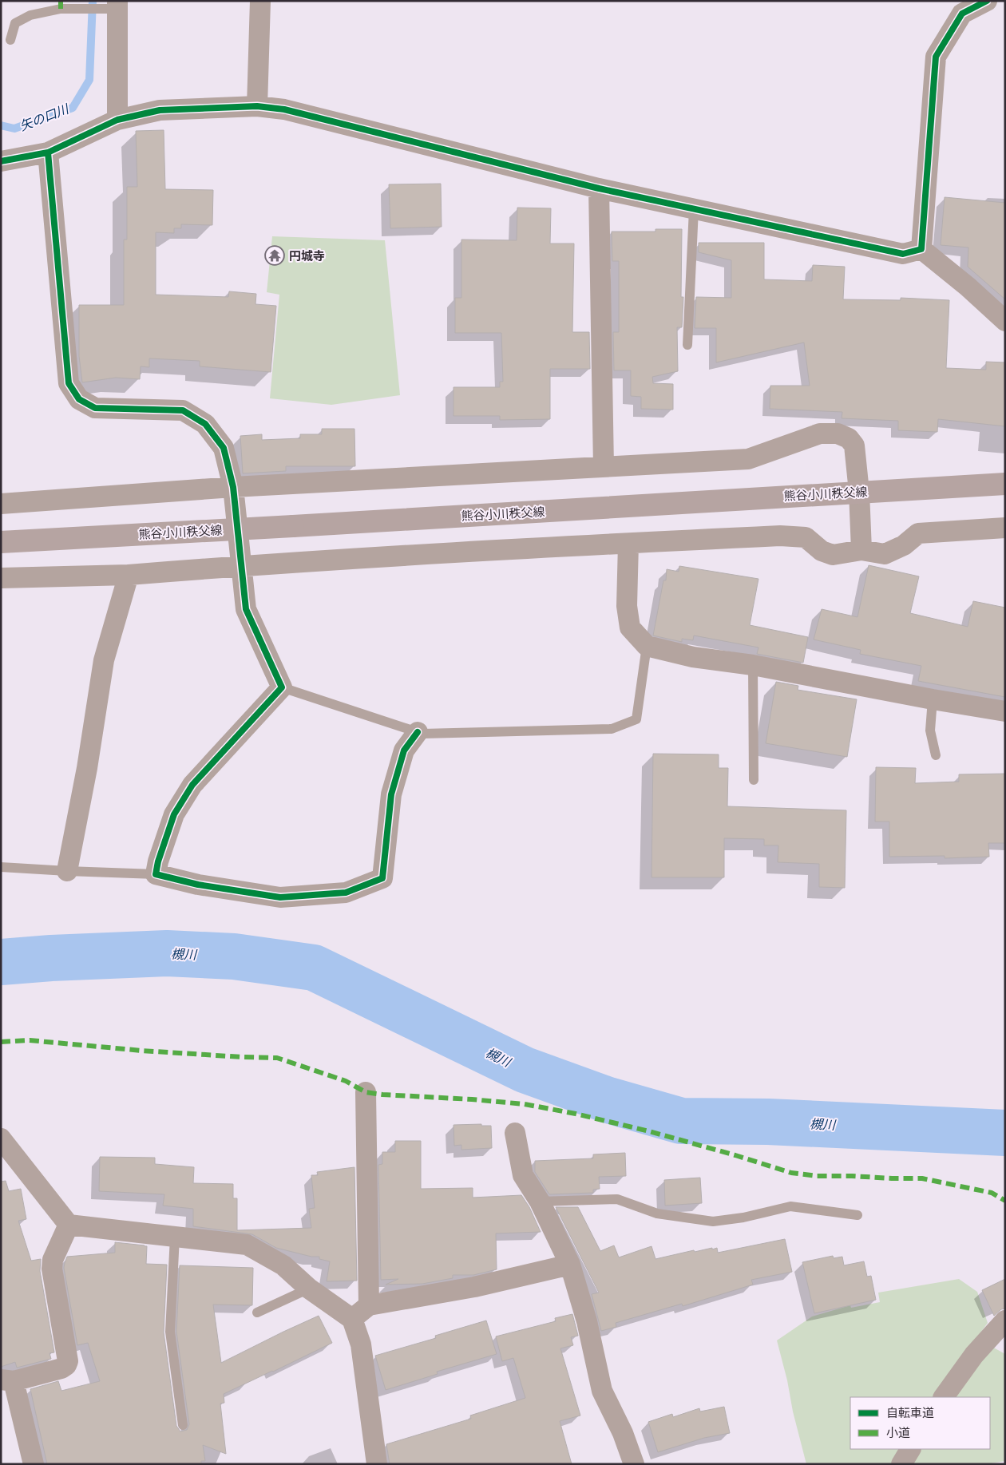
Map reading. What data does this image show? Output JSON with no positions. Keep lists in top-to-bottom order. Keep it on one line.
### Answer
{"streets":{"main road":["熊谷小川秩父線"]},"water":["矢の口川","槻川"],"places":{"temple":["円城寺"]},"legend":["自転車道","小道"]}
